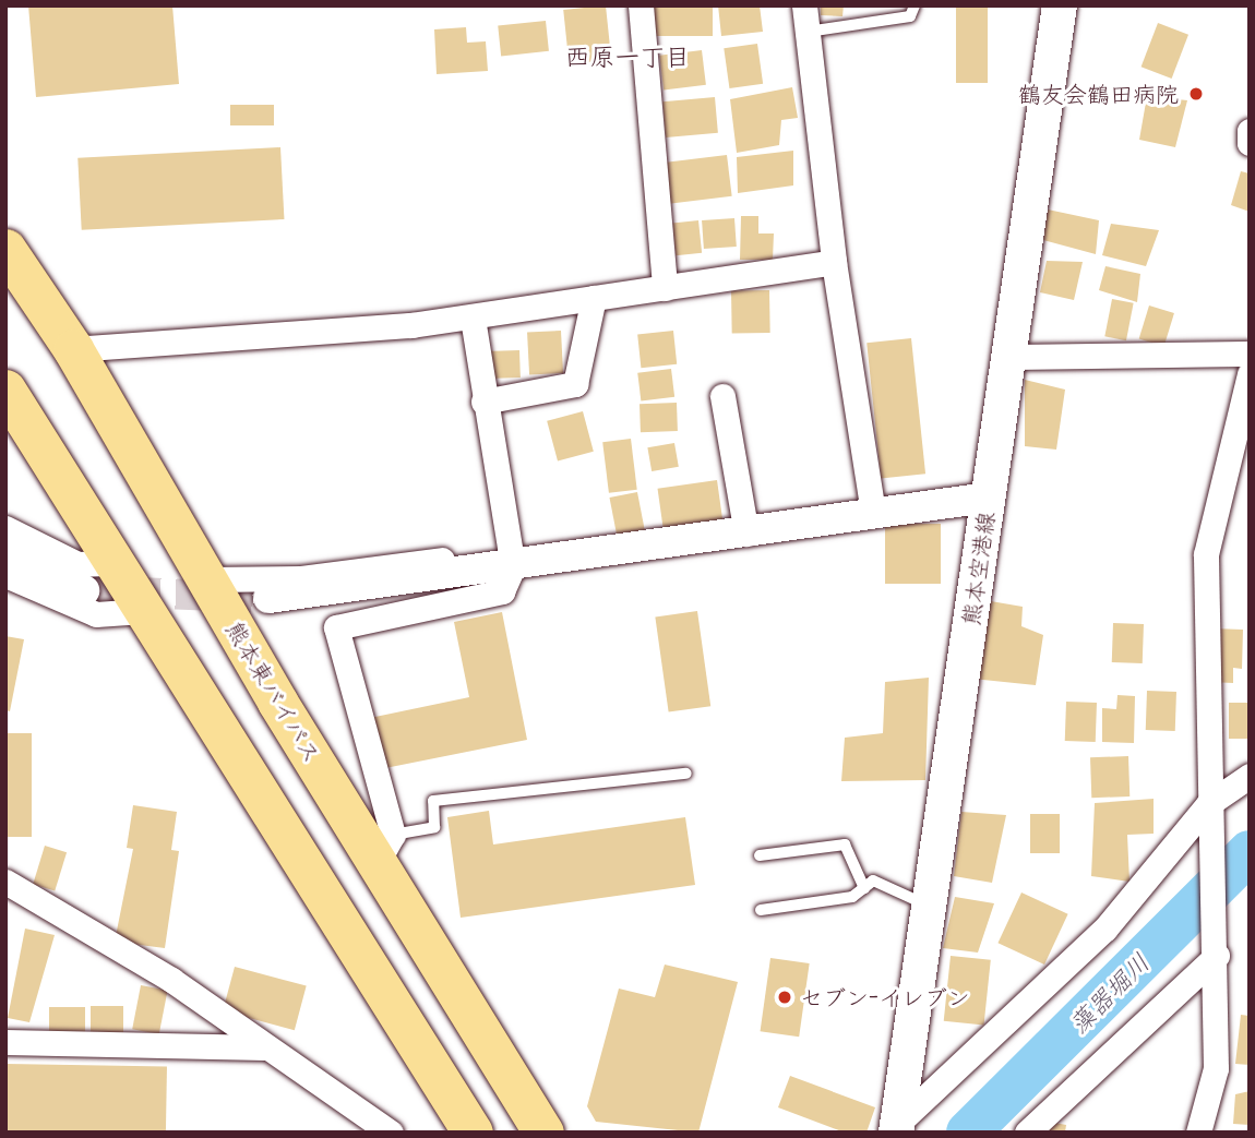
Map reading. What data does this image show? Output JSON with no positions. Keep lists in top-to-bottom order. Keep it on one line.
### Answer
{"streets":{"highway":["熊本東バイパス"],"main road":["熊本空港線"]},"districts":["西原一丁目"],"water":["藻器堀川"],"places":["鶴友会鶴田病院","セブン-イレブン"]}
